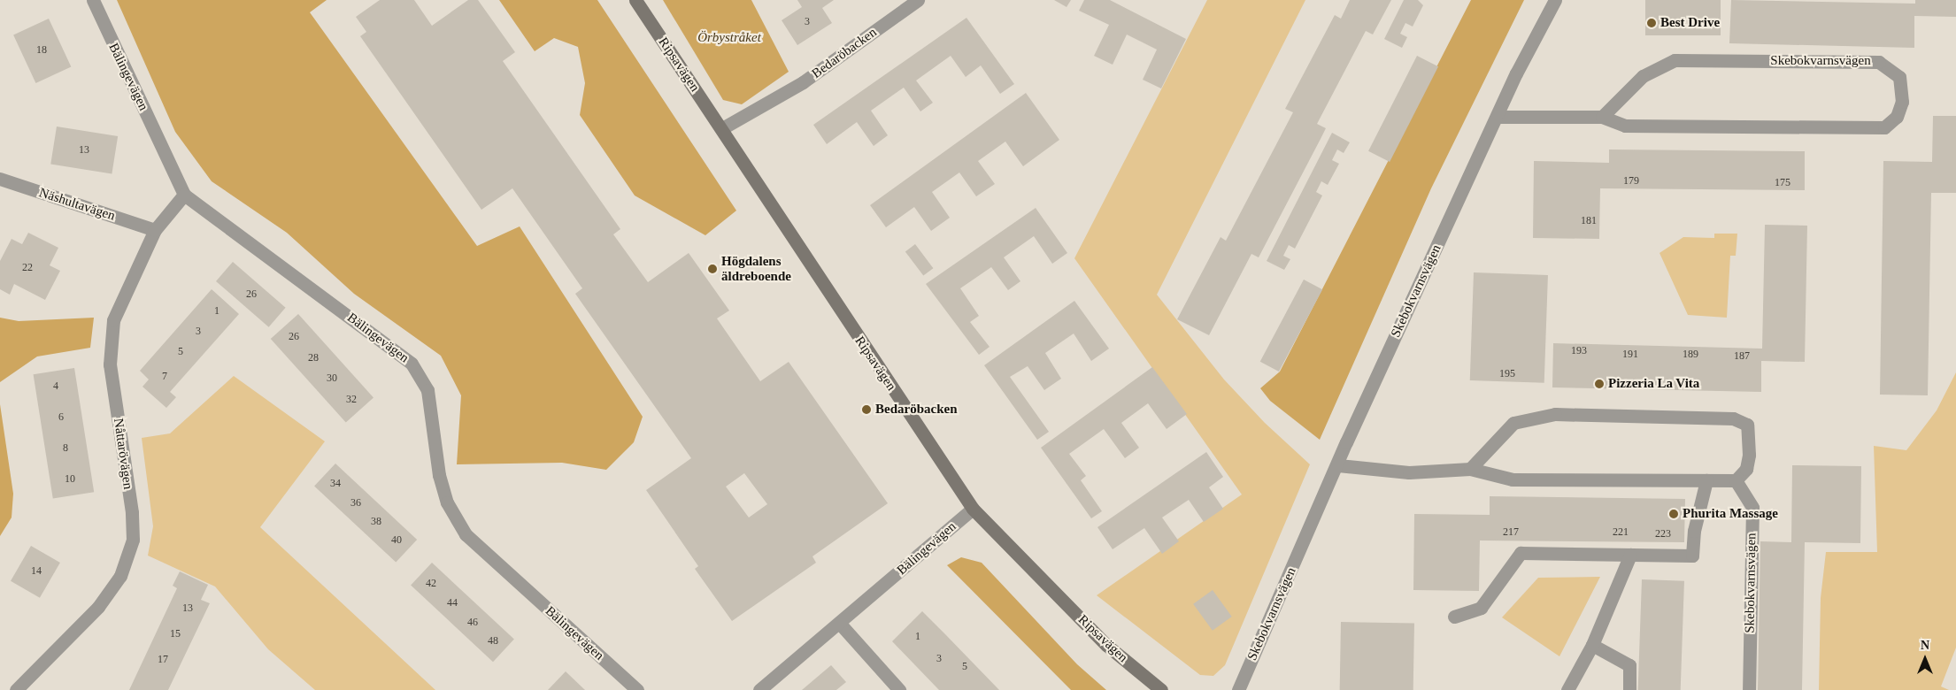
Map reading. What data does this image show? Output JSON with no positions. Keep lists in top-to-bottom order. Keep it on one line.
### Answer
{"streets":{"street":["Bedaröbacken","Skebokvarnsvägen","Ripsavägen","Bälingevägen","Näshultavägen","Nåttarövägen"]},"crossings":[["Bedaröbacken","Ripsavägen"],["Ripsavägen","Bälingevägen"],["Bälingevägen","Nåttarövägen"],["Näshultavägen","Nåttarövägen"]],"parks":["Örbystråket"],"places":["Best Drive","Högdalens äldreboende","Pizzeria La Vita","Bedaröbacken","Phurita Massage"],"house_numbers":["3","18","13","179","175","181","22","26","1","3","26","193","5","191","189","187","28","195","7","30","4","32","6","8","10","34","36","38","217","221","223","40","14","42","44","13","46","15","1","48","3","17","5"],"north":"top"}
